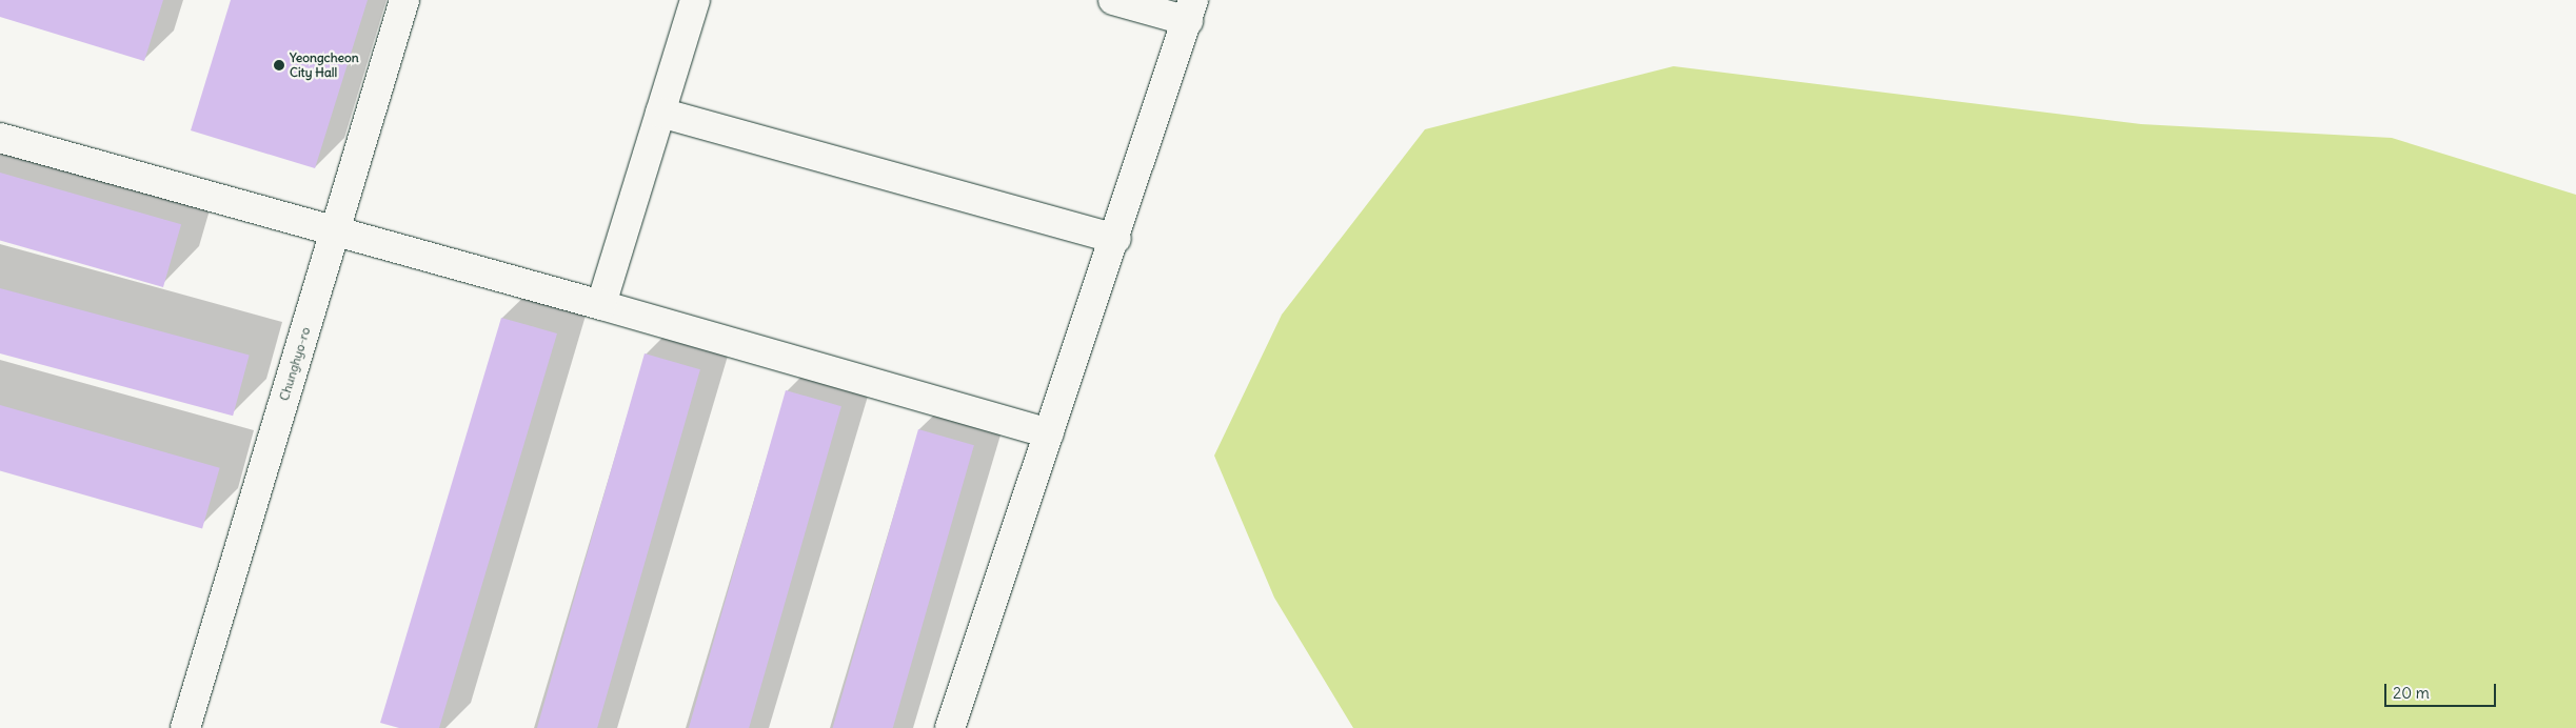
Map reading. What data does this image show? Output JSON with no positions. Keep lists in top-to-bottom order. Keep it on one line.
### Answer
{"streets":{"street":["Chunghyo-ro"]},"places":["Yeongcheon City Hall"],"scale_bar":"20 m"}
